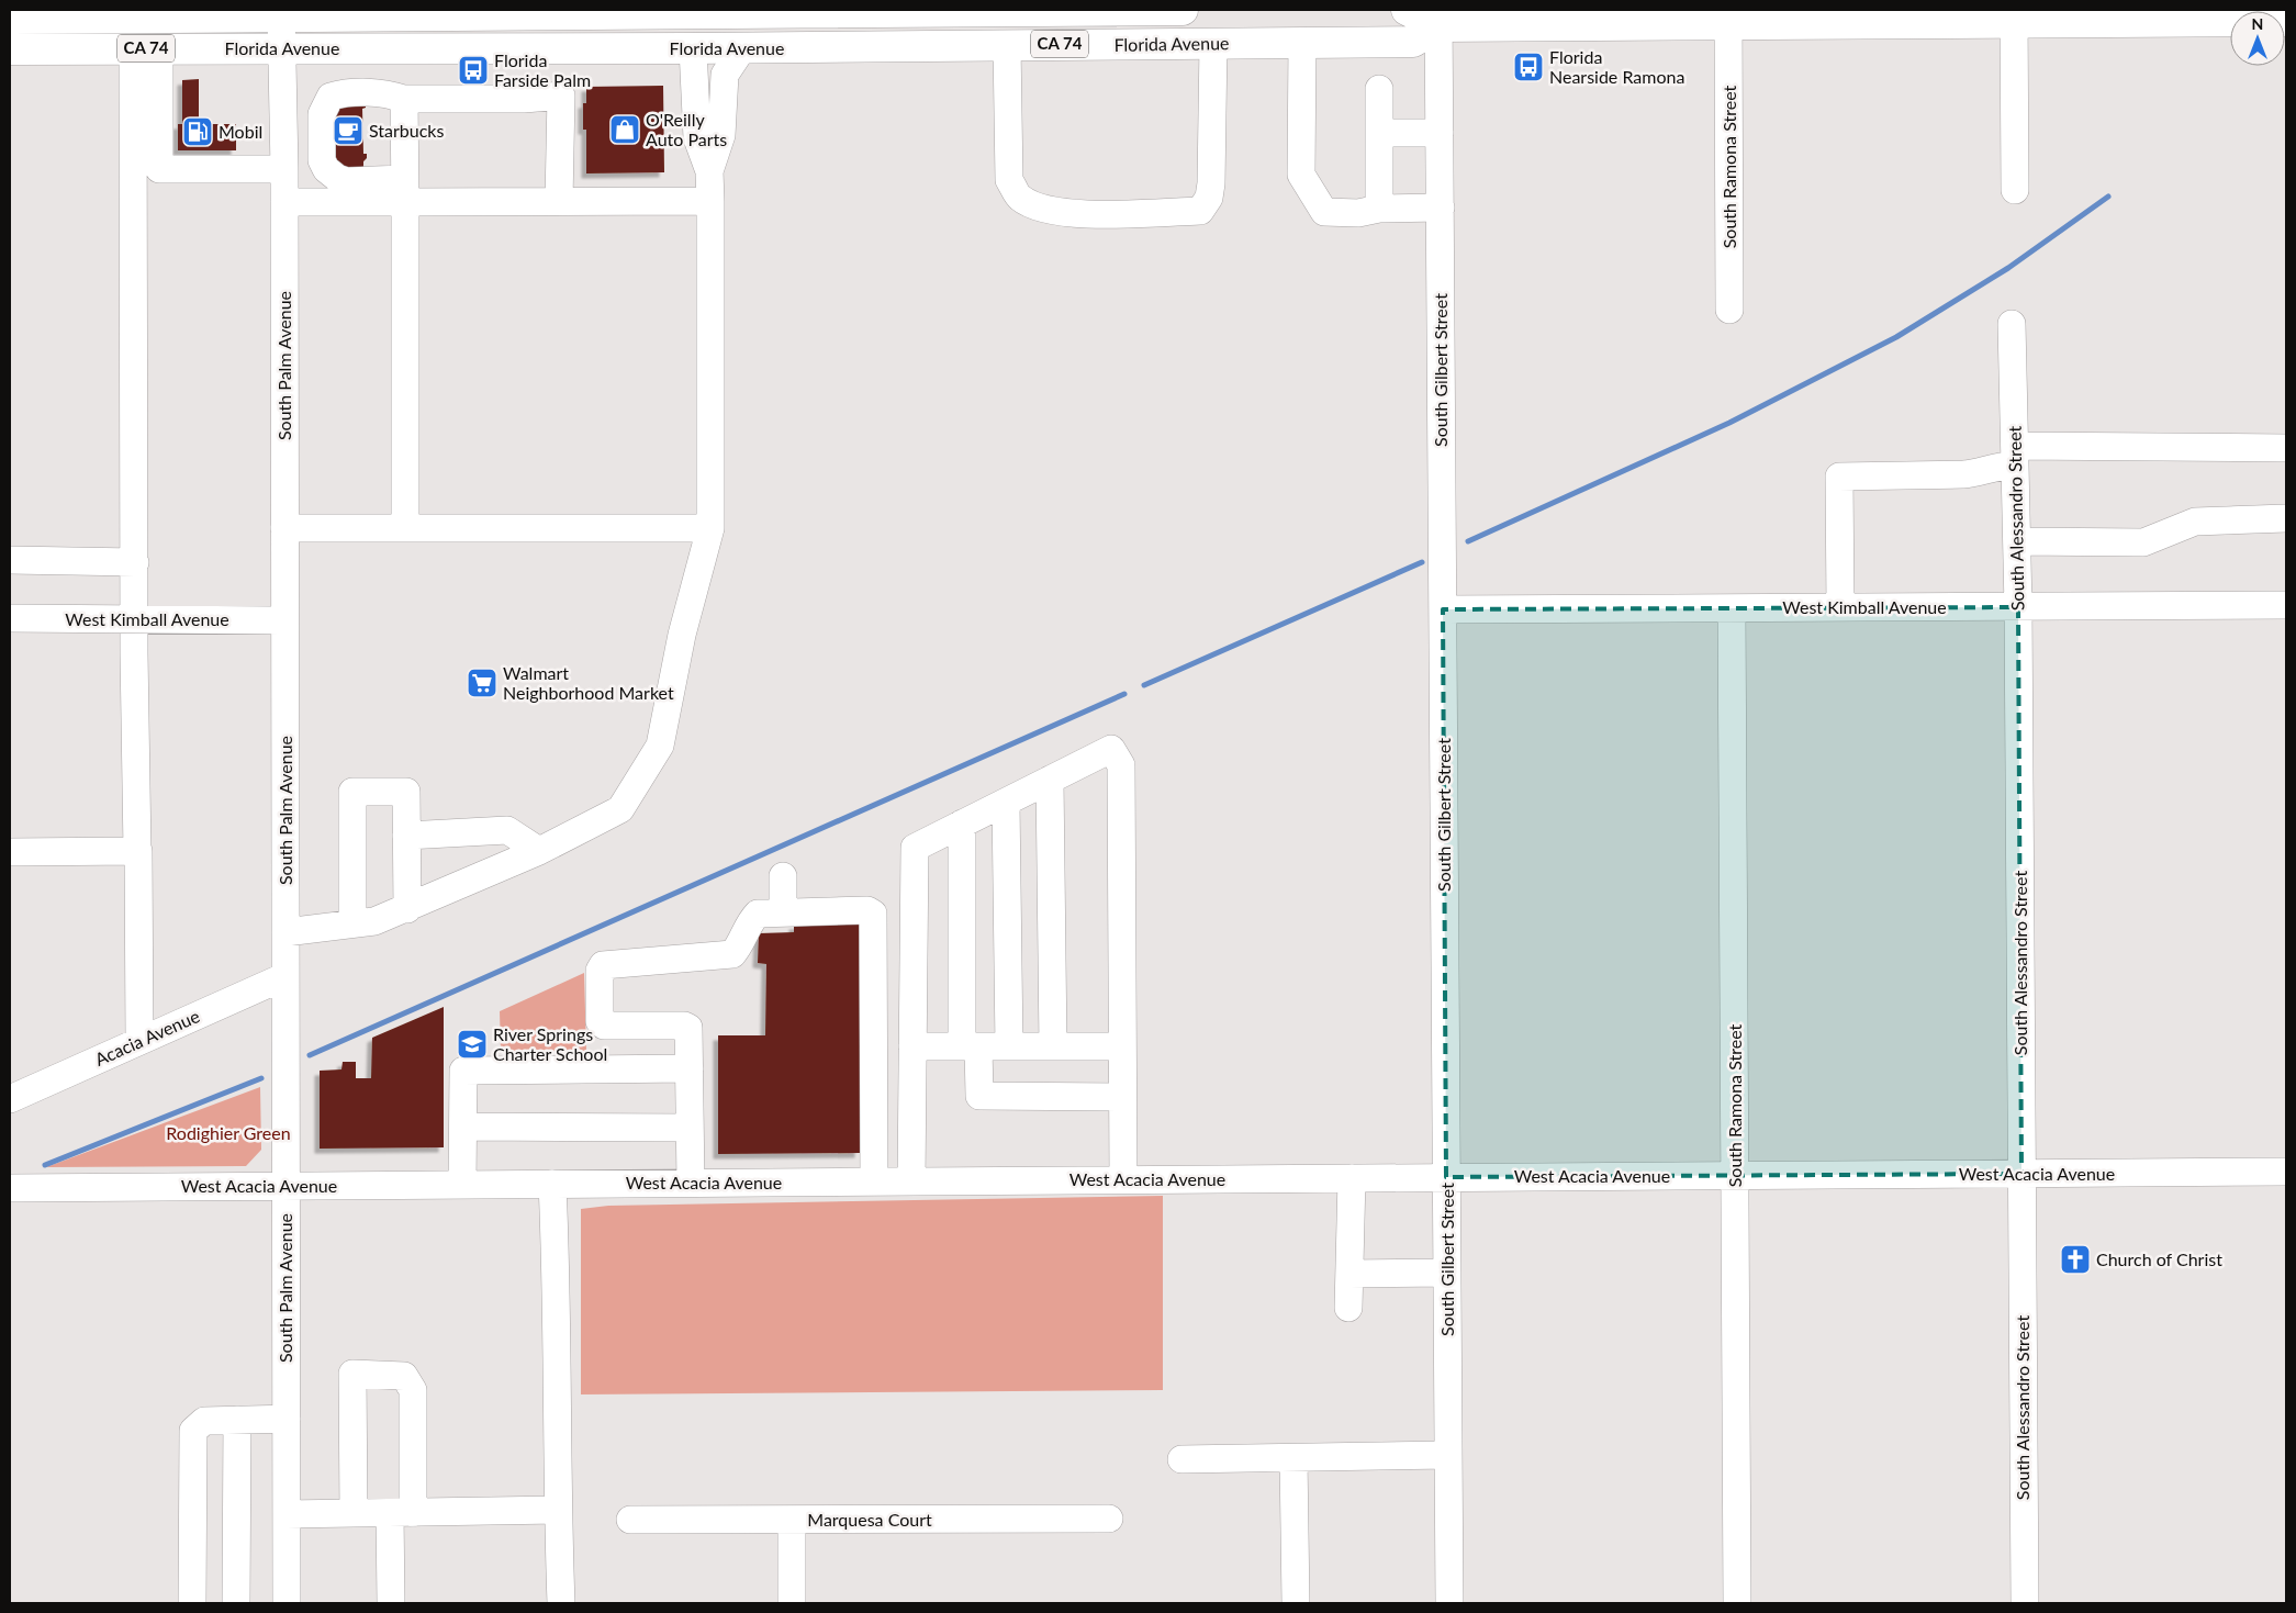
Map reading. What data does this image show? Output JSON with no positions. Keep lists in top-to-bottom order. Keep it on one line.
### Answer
{"streets":{"main road":["CA 74","Florida Avenue"],"street":["South Ramona Street","South Palm Avenue","South Gilbert Street","South Alessandro Street","West Kimball Avenue","Acacia Avenue","West Acacia Avenue","Marquesa Court"]},"crossings":[["Florida Avenue","South Ramona Street"],["Florida Avenue","South Palm Avenue"],["Florida Avenue","South Gilbert Street"],["South Ramona Street","West Kimball Avenue"],["South Ramona Street","West Acacia Avenue"],["South Palm Avenue","West Kimball Avenue"],["South Palm Avenue","Acacia Avenue"],["South Palm Avenue","West Acacia Avenue"],["South Gilbert Street","West Kimball Avenue"],["South Gilbert Street","West Acacia Avenue"],["South Alessandro Street","West Kimball Avenue"],["South Alessandro Street","West Acacia Avenue"]],"parks":["Rodighier Green"],"places":{"bus stop":["Florida Nearside Ramona","Florida Farside Palm"],"shop":["O'Reilly Auto Parts"],"cafe":["Starbucks"],"fuel station":["Mobil"],"supermarket":["Walmart Neighborhood Market"],"school or university":["River Springs Charter School"],"church":["Church of Christ"]},"north":"top"}
